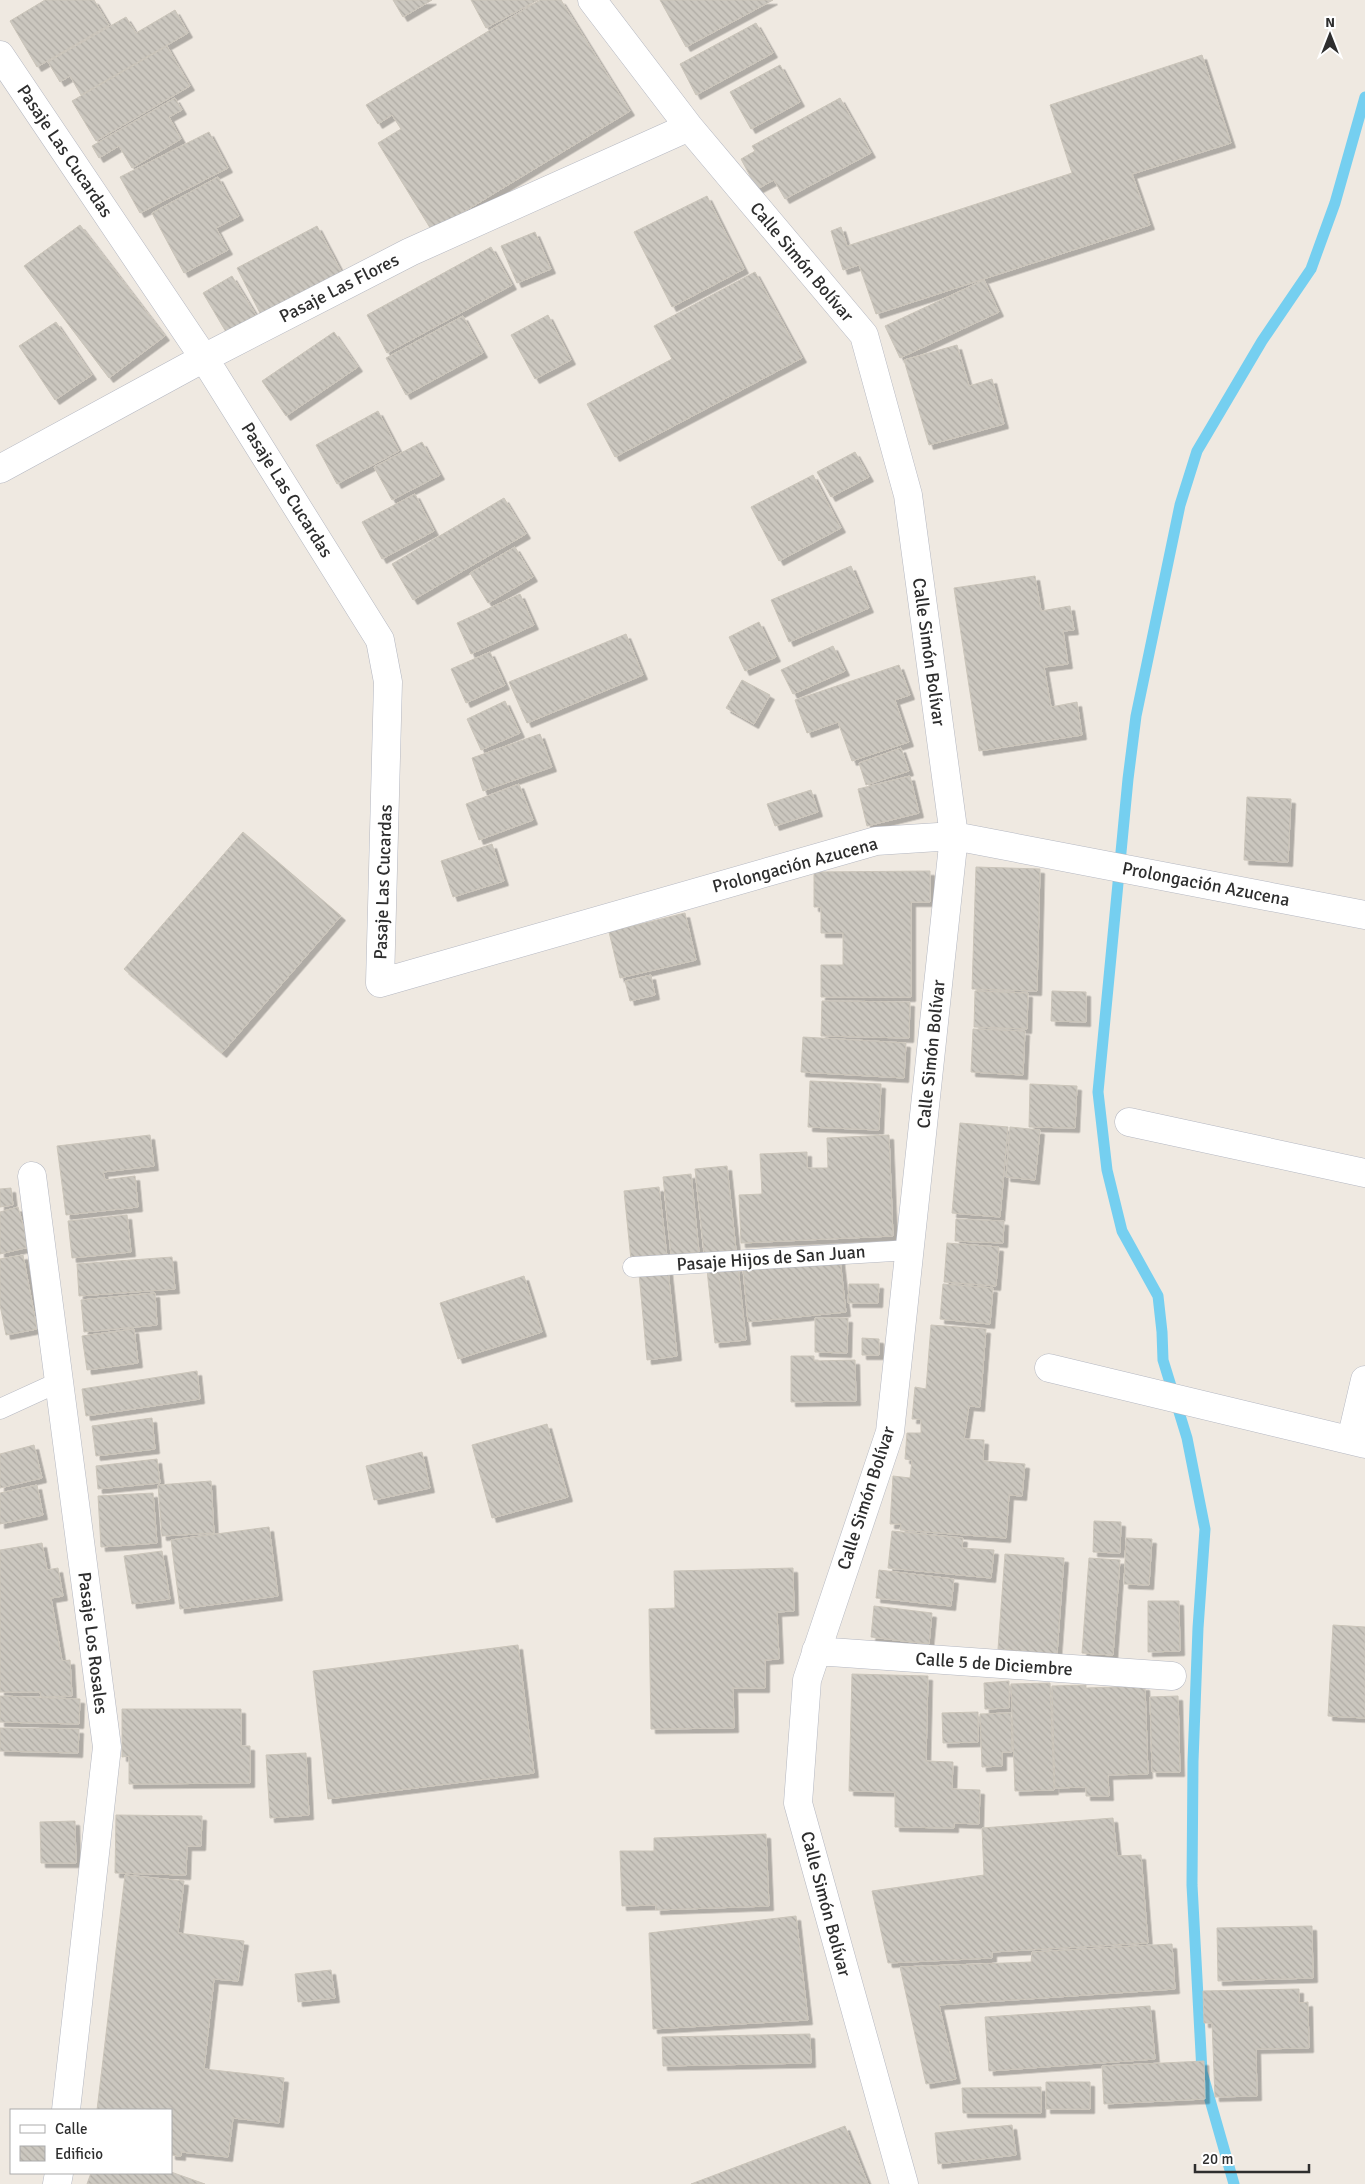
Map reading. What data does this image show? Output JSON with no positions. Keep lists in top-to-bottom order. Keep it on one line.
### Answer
{"streets":{"street":["Pasaje Las Cucardas","Calle Simón Bolívar","Pasaje Las Flores","Prolongación Azucena","Pasaje Los Rosales","Calle 5 de Diciembre"],"lane":["Pasaje Hijos de San Juan"]},"crossings":[["Pasaje Las Cucardas","Pasaje Las Flores"],["Pasaje Las Cucardas","Prolongación Azucena"],["Calle Simón Bolívar","Pasaje Las Flores"],["Calle Simón Bolívar","Prolongación Azucena"],["Calle Simón Bolívar","Pasaje Hijos de San Juan"],["Calle Simón Bolívar","Calle 5 de Diciembre"]],"legend":["Calle","Edificio"],"scale_bar":"20 m","north":"top"}
